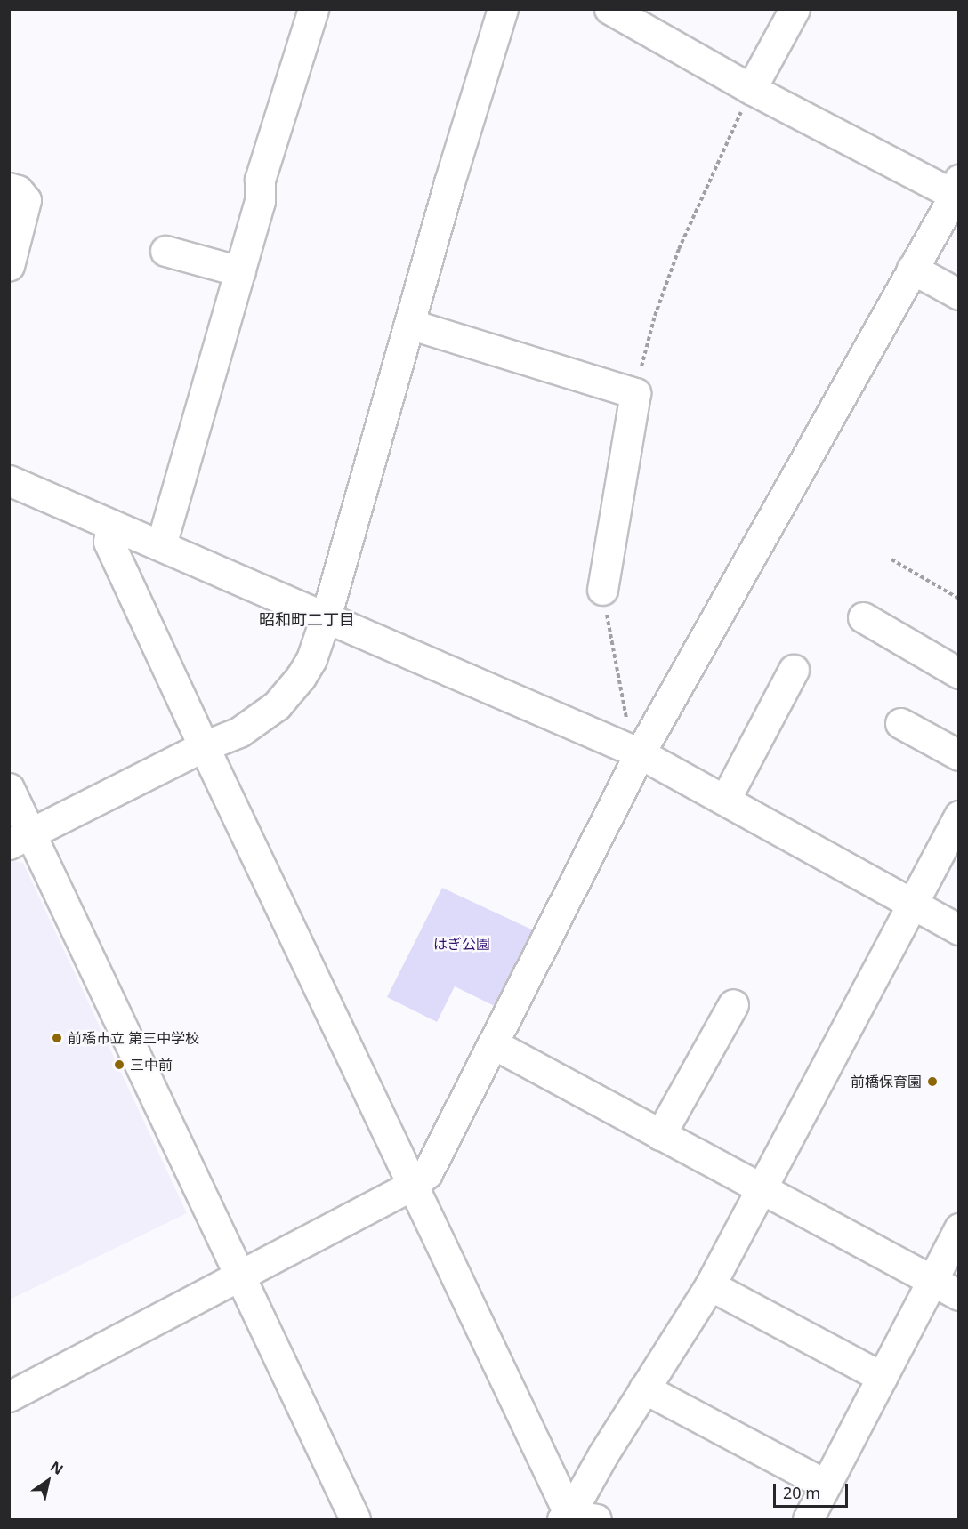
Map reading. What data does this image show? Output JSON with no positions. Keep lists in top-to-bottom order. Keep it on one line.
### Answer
{"districts":["昭和町二丁目"],"parks":["はぎ公園"],"places":["前橋市立 第三中学校","三中前","前橋保育園"],"scale_bar":"20 m","north":"top right"}
